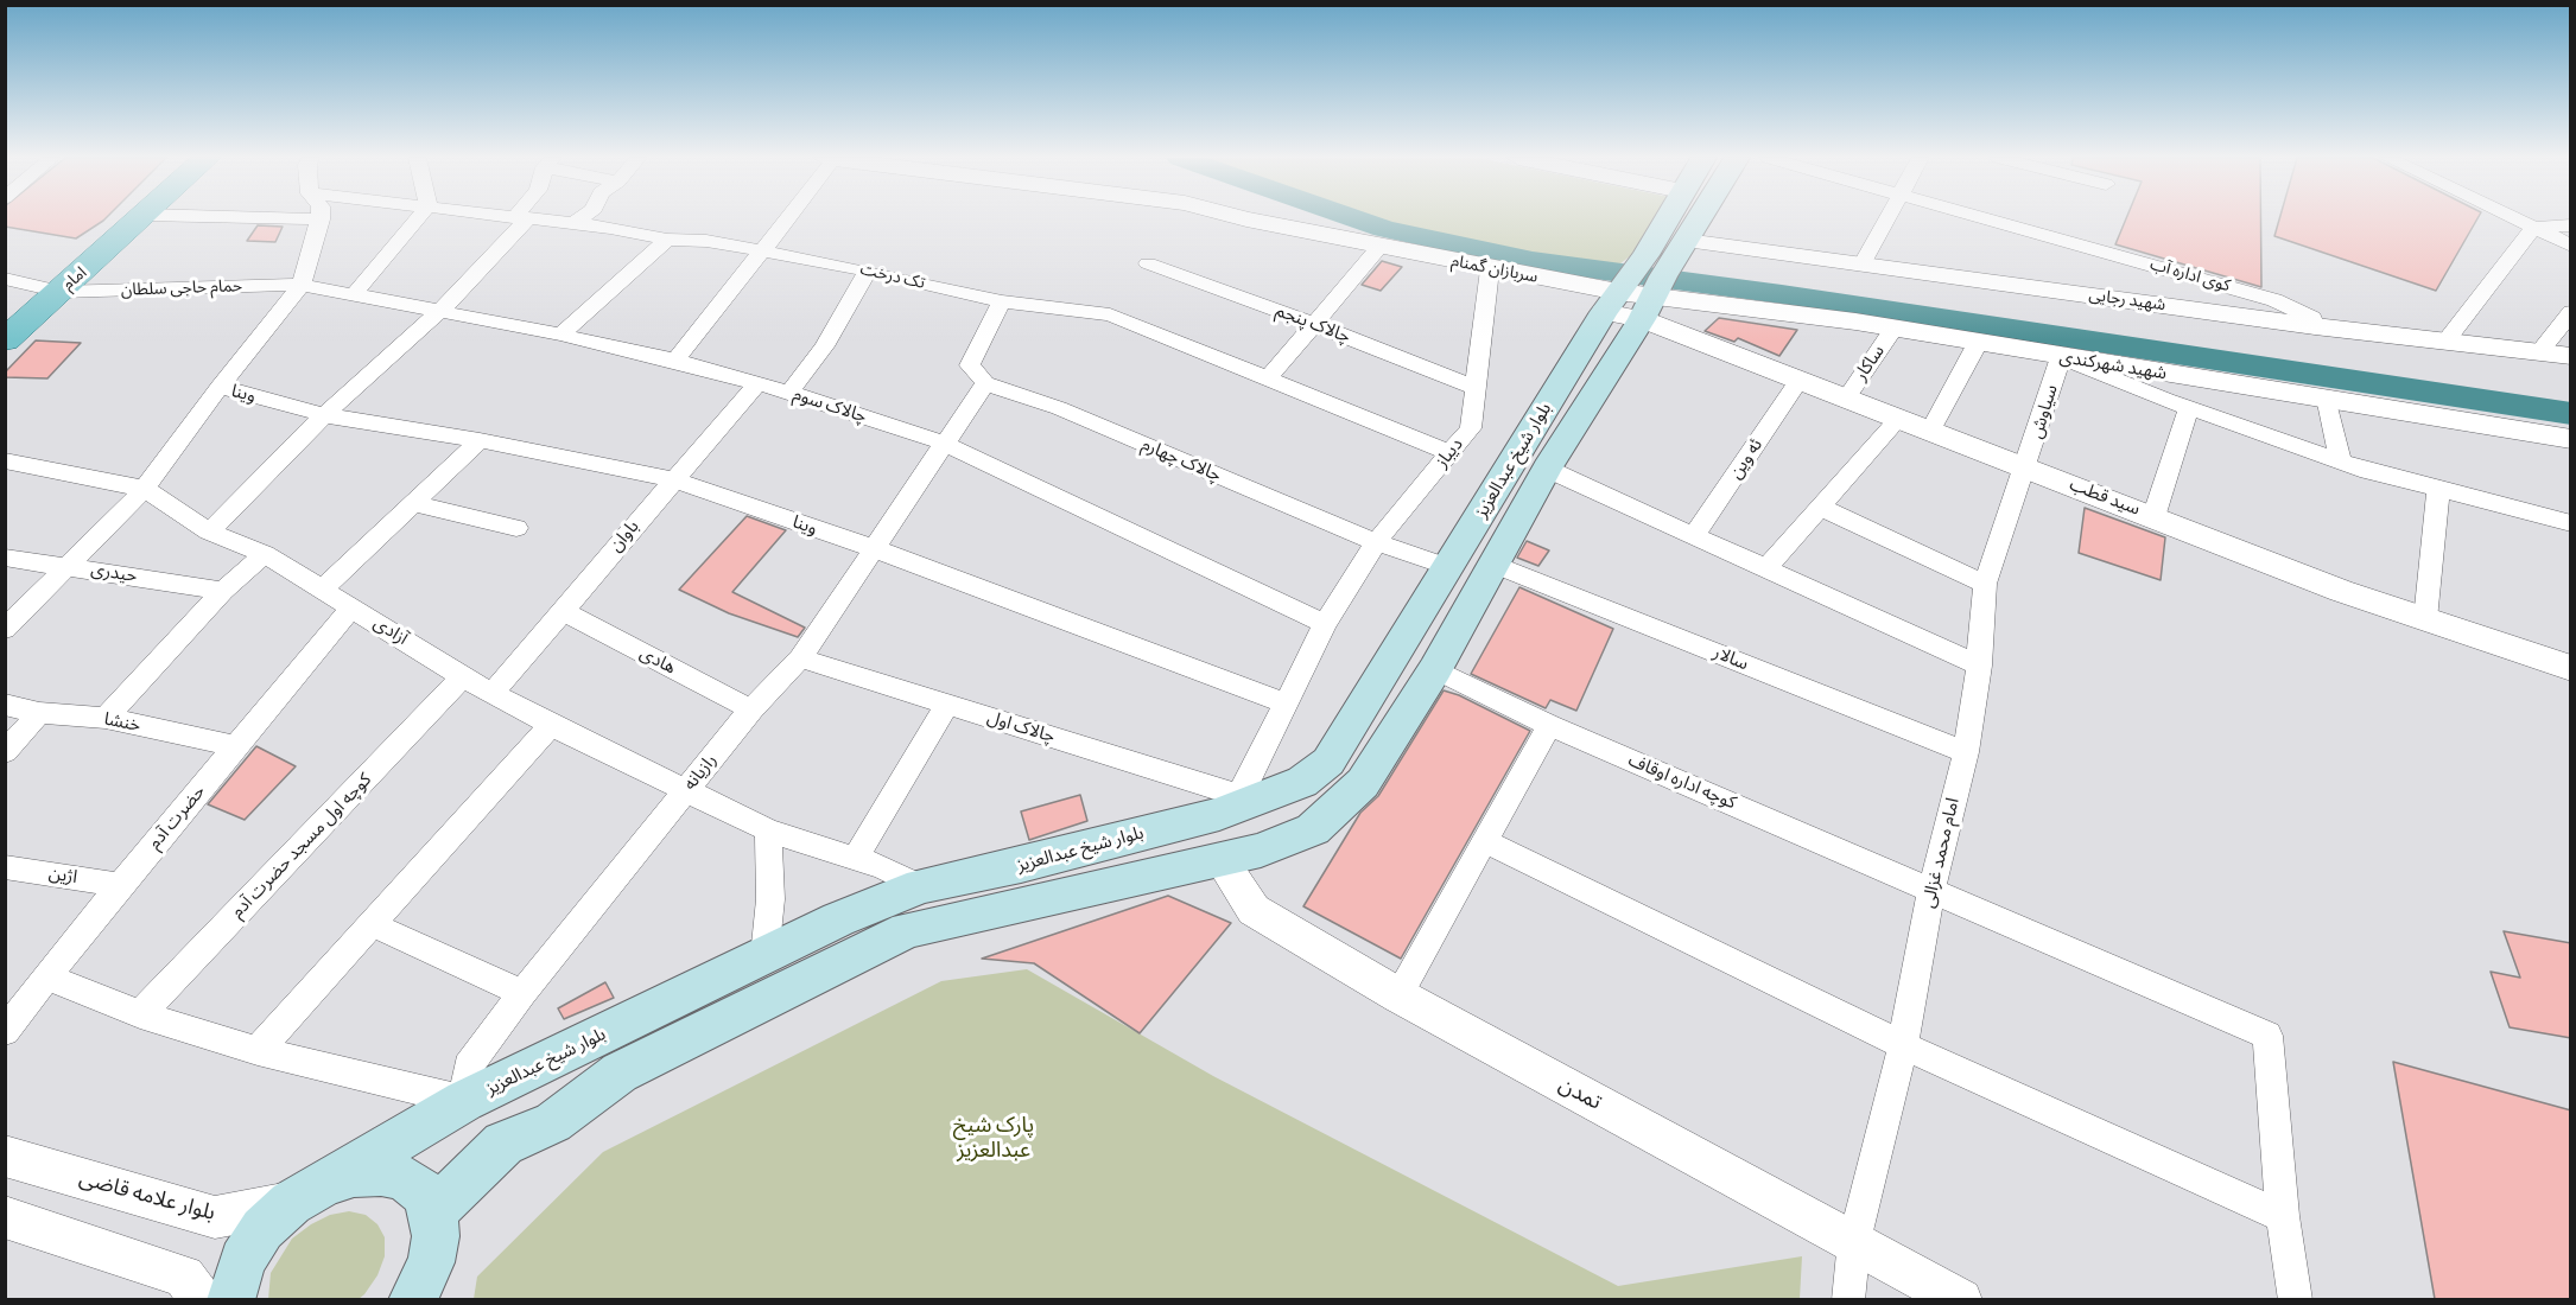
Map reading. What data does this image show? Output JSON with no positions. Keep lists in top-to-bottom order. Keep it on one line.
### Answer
{"streets":{"main road":["امام","بلوار شیخ عبدالعزیز"],"street":["سربازان گمنام","کوی اداره آب","تک درخت","حمام حاجی سلطان","شهید رجایی","چالاک پنجم","ساکار","شهید شهرکندی","وینا","چالاک سوم","سیاوش","دیباز","ئه وین","چالاک چهارم","سید قطب","باوان","حیدری","آزادی","سالار","هادی","خنشا","چالاک اول","رازیانه","کوچه اداره اوقاف","حضرت آدم","کوچه اول مسجد حضرت آدم","امام محمد غزالی","اژین","تمدن","بلوار علامه قاضی"]},"crossings":[["سربازان گمنام","شهید شهرکندی"],["سربازان گمنام","دیباز"],["سربازان گمنام","بلوار شیخ عبدالعزیز"],["سربازان گمنام","سید قطب"],["کوی اداره آب","شهید رجایی"],["تک درخت","دیباز"],["امام","حمام حاجی سلطان"],["حمام حاجی سلطان","چالاک سوم"],["چالاک پنجم","دیباز"],["ساکار","شهید شهرکندی"],["ساکار","سید قطب"],["شهید شهرکندی","سیاوش"],["شهید شهرکندی","بلوار شیخ عبدالعزیز"],["شهید شهرکندی","سید قطب"],["وینا","باوان"],["وینا","رازیانه"],["چالاک سوم","دیباز"],["چالاک سوم","باوان"],["چالاک سوم","رازیانه"],["سیاوش","سید قطب"],["سیاوش","امام محمد غزالی"],["دیباز","چالاک چهارم"],["ئه وین","سید قطب"],["چالاک چهارم","رازیانه"],["بلوار شیخ عبدالعزیز","سید قطب"],["بلوار شیخ عبدالعزیز","آزادی"],["بلوار شیخ عبدالعزیز","سالار"],["بلوار شیخ عبدالعزیز","چالاک اول"],["بلوار شیخ عبدالعزیز","رازیانه"],["بلوار شیخ عبدالعزیز","کوچه اداره اوقاف"],["بلوار شیخ عبدالعزیز","تمدن"],["بلوار شیخ عبدالعزیز","بلوار علامه قاضی"],["سید قطب","امام محمد غزالی"],["باوان","آزادی"],["باوان","هادی"],["آزادی","رازیانه"],["آزادی","حضرت آدم"],["آزادی","کوچه اول مسجد حضرت آدم"],["سالار","امام محمد غزالی"],["هادی","رازیانه"],["خنشا","حضرت آدم"],["چالاک اول","رازیانه"],["کوچه اداره اوقاف","امام محمد غزالی"],["حضرت آدم","اژین"],["امام محمد غزالی","تمدن"]],"parks":["پارک شیخ عبدالعزیز"]}
